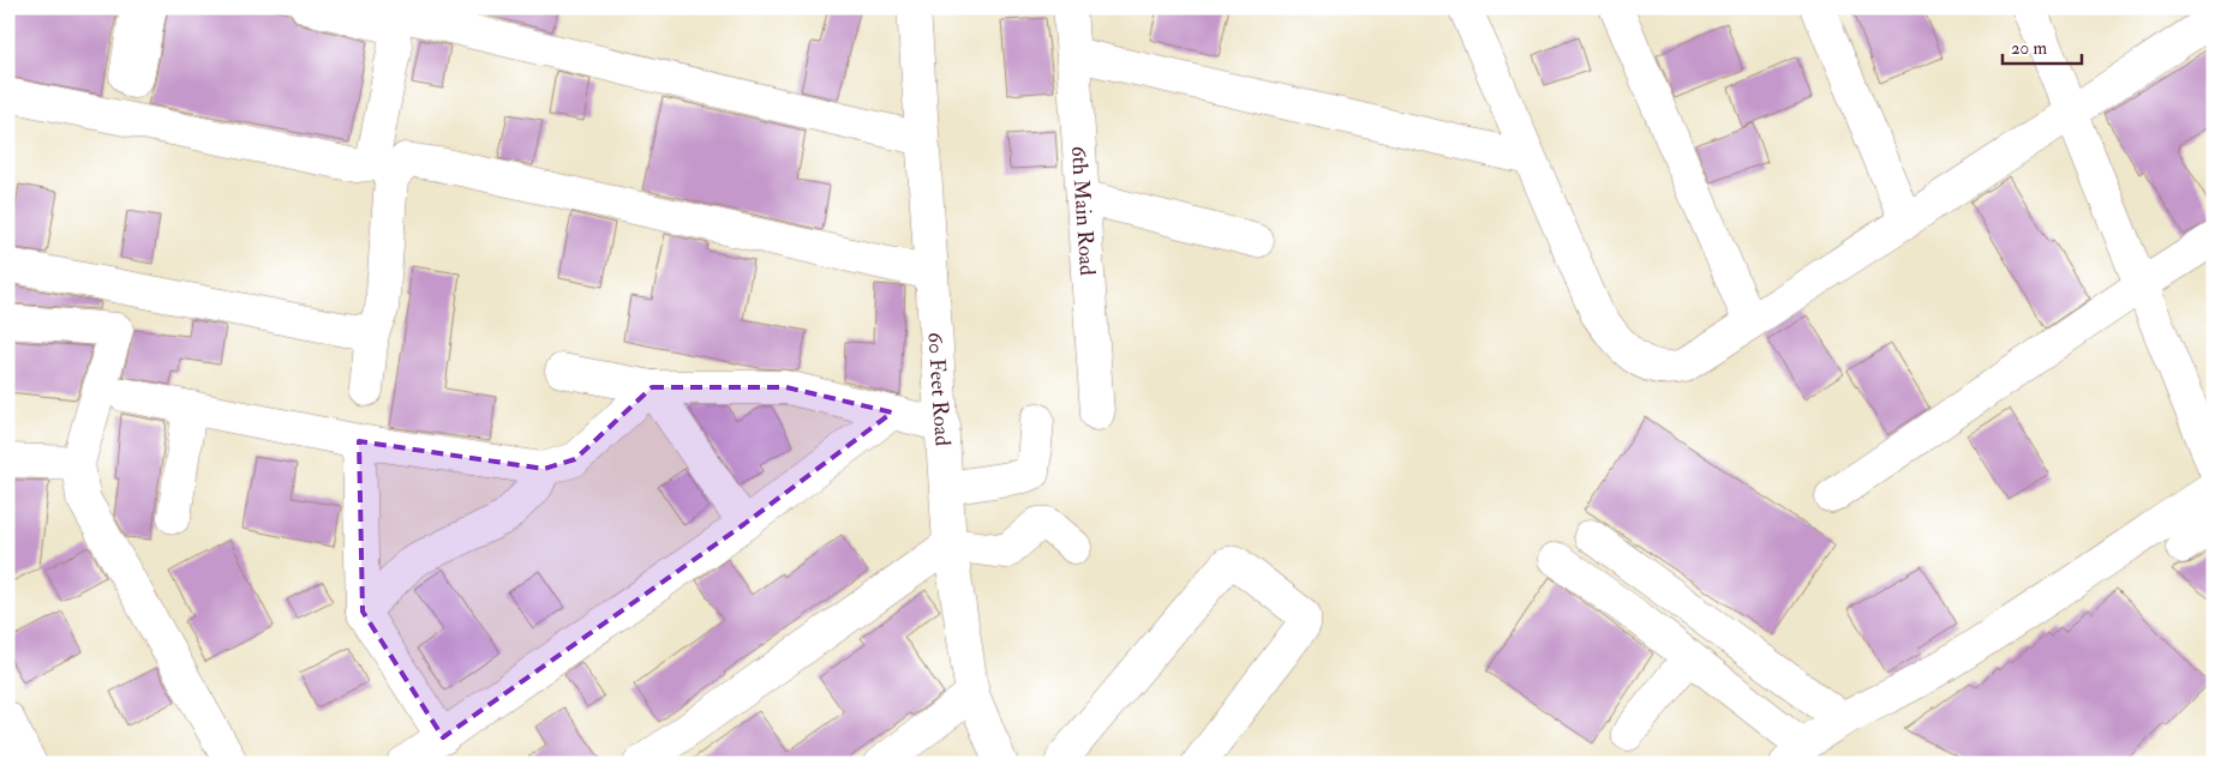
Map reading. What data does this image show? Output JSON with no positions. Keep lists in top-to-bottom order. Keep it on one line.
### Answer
{"streets":{"street":["6th Main Road","60 Feet Road"]},"scale_bar":"20 m"}
